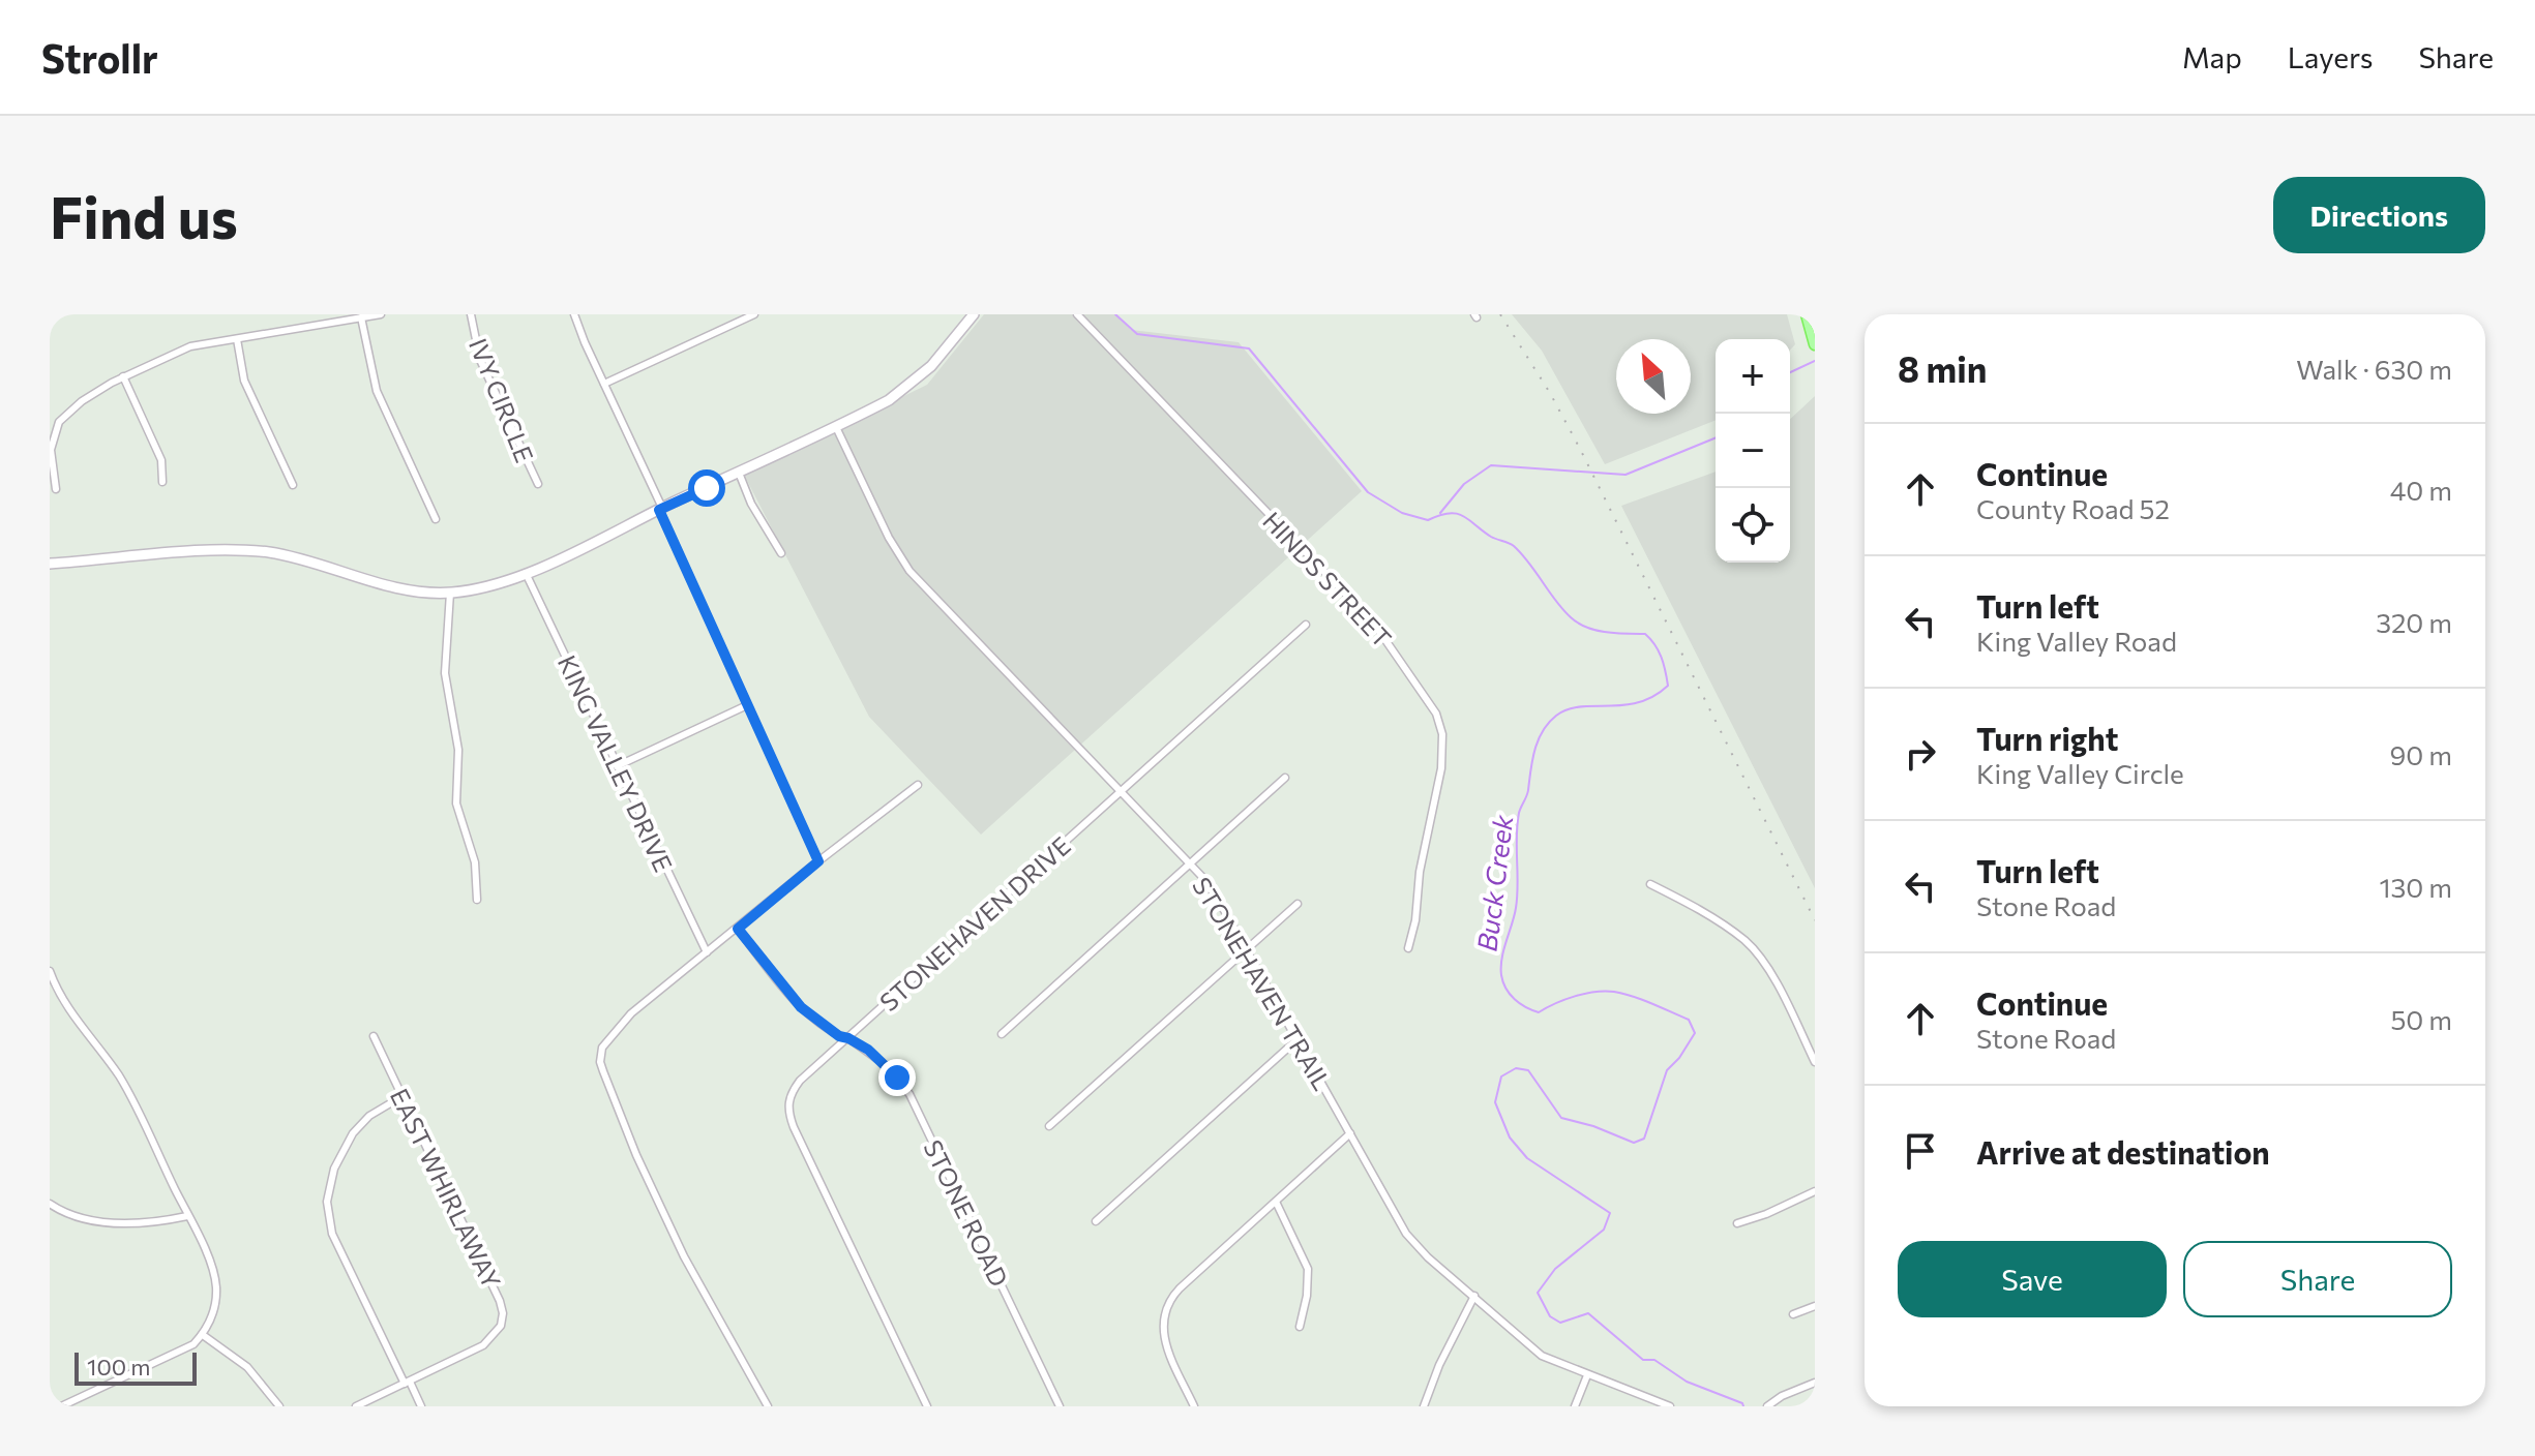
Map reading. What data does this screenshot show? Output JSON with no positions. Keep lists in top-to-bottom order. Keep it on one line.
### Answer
{"streets":{"street":["IVY CIRCLE","HINDS STREET","KING VALLEY DRIVE","STONEHAVEN DRIVE","STONEHAVEN TRAIL","EAST WHIRLAWAY","STONE ROAD"]},"crossings":[["STONEHAVEN DRIVE","STONEHAVEN TRAIL"],["STONEHAVEN DRIVE","STONE ROAD"]],"water":["Buck Creek"],"scale_bar":"100 m","north":"top left","page":{"header":"Strollr","nav":["Map","Layers","Share"],"buttons":["Directions",["Save","Share"]],"title":"Find us","heading":["8 min","Walk · 630 m"],"map_buttons":["+","−"],"list":[["Continue","County Road 52","40 m"],["Turn left","King Valley Road","320 m"],["Turn right","King Valley Circle","90 m"],["Turn left","Stone Road","130 m"],["Continue","Stone Road","50 m"],"Arrive at destination"],"scale":"100 m"}}
